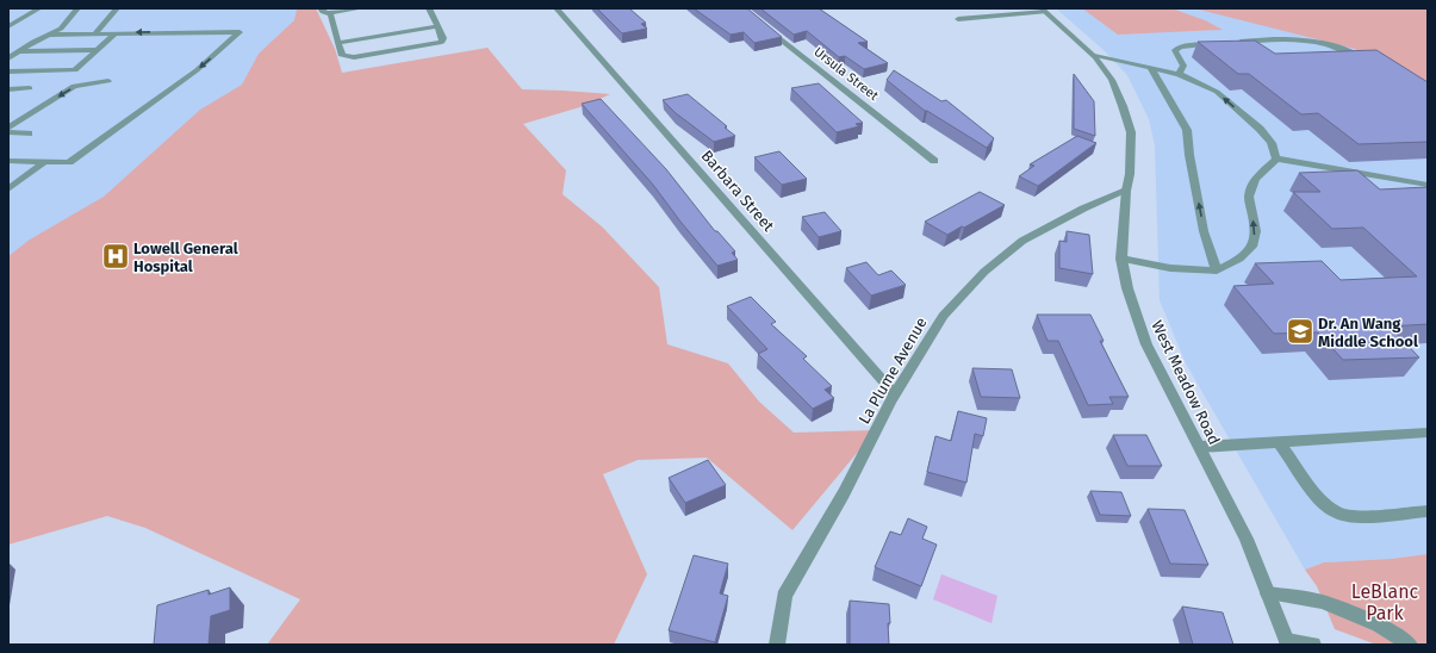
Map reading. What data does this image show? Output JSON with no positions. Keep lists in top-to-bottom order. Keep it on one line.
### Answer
{"streets":{"street":["Ursula Street","Barbara Street","La Plume Avenue","West Meadow Road"]},"crossings":[["Barbara Street","La Plume Avenue"],["La Plume Avenue","West Meadow Road"]],"parks":["LeBlanc Park"],"places":{"hospital":["Lowell General Hospital"],"school or university":["Dr. An Wang Middle School"]}}
